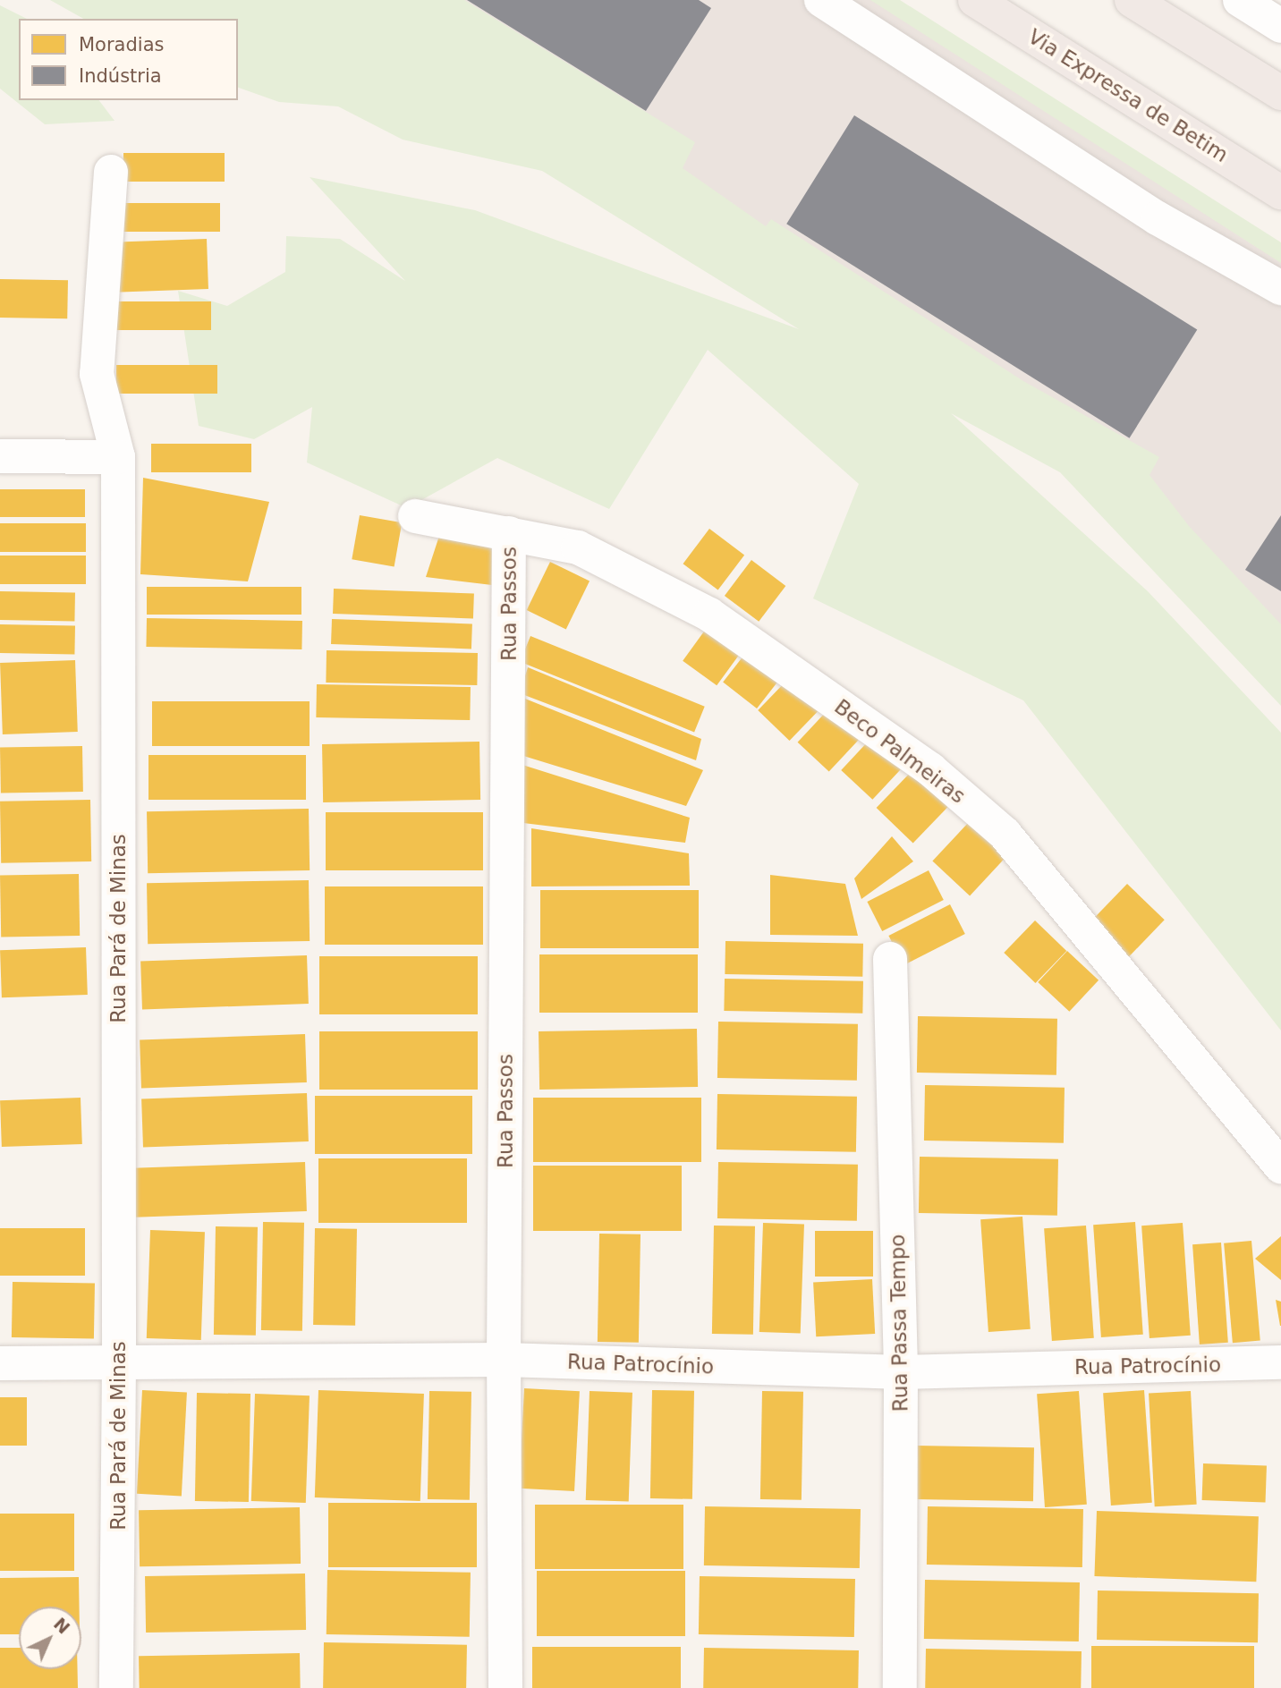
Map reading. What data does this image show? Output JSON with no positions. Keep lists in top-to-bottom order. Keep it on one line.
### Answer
{"streets":{"highway":["Via Expressa de Betim"],"street":["Rua Passos","Beco Palmeiras","Rua Pará de Minas","Rua Passa Tempo","Rua Patrocínio"]},"crossings":[["Rua Passos","Beco Palmeiras"],["Rua Passos","Rua Patrocínio"],["Rua Pará de Minas","Rua Patrocínio"],["Rua Passa Tempo","Rua Patrocínio"]],"legend":["Moradias","Indústria"],"north":"top right"}
